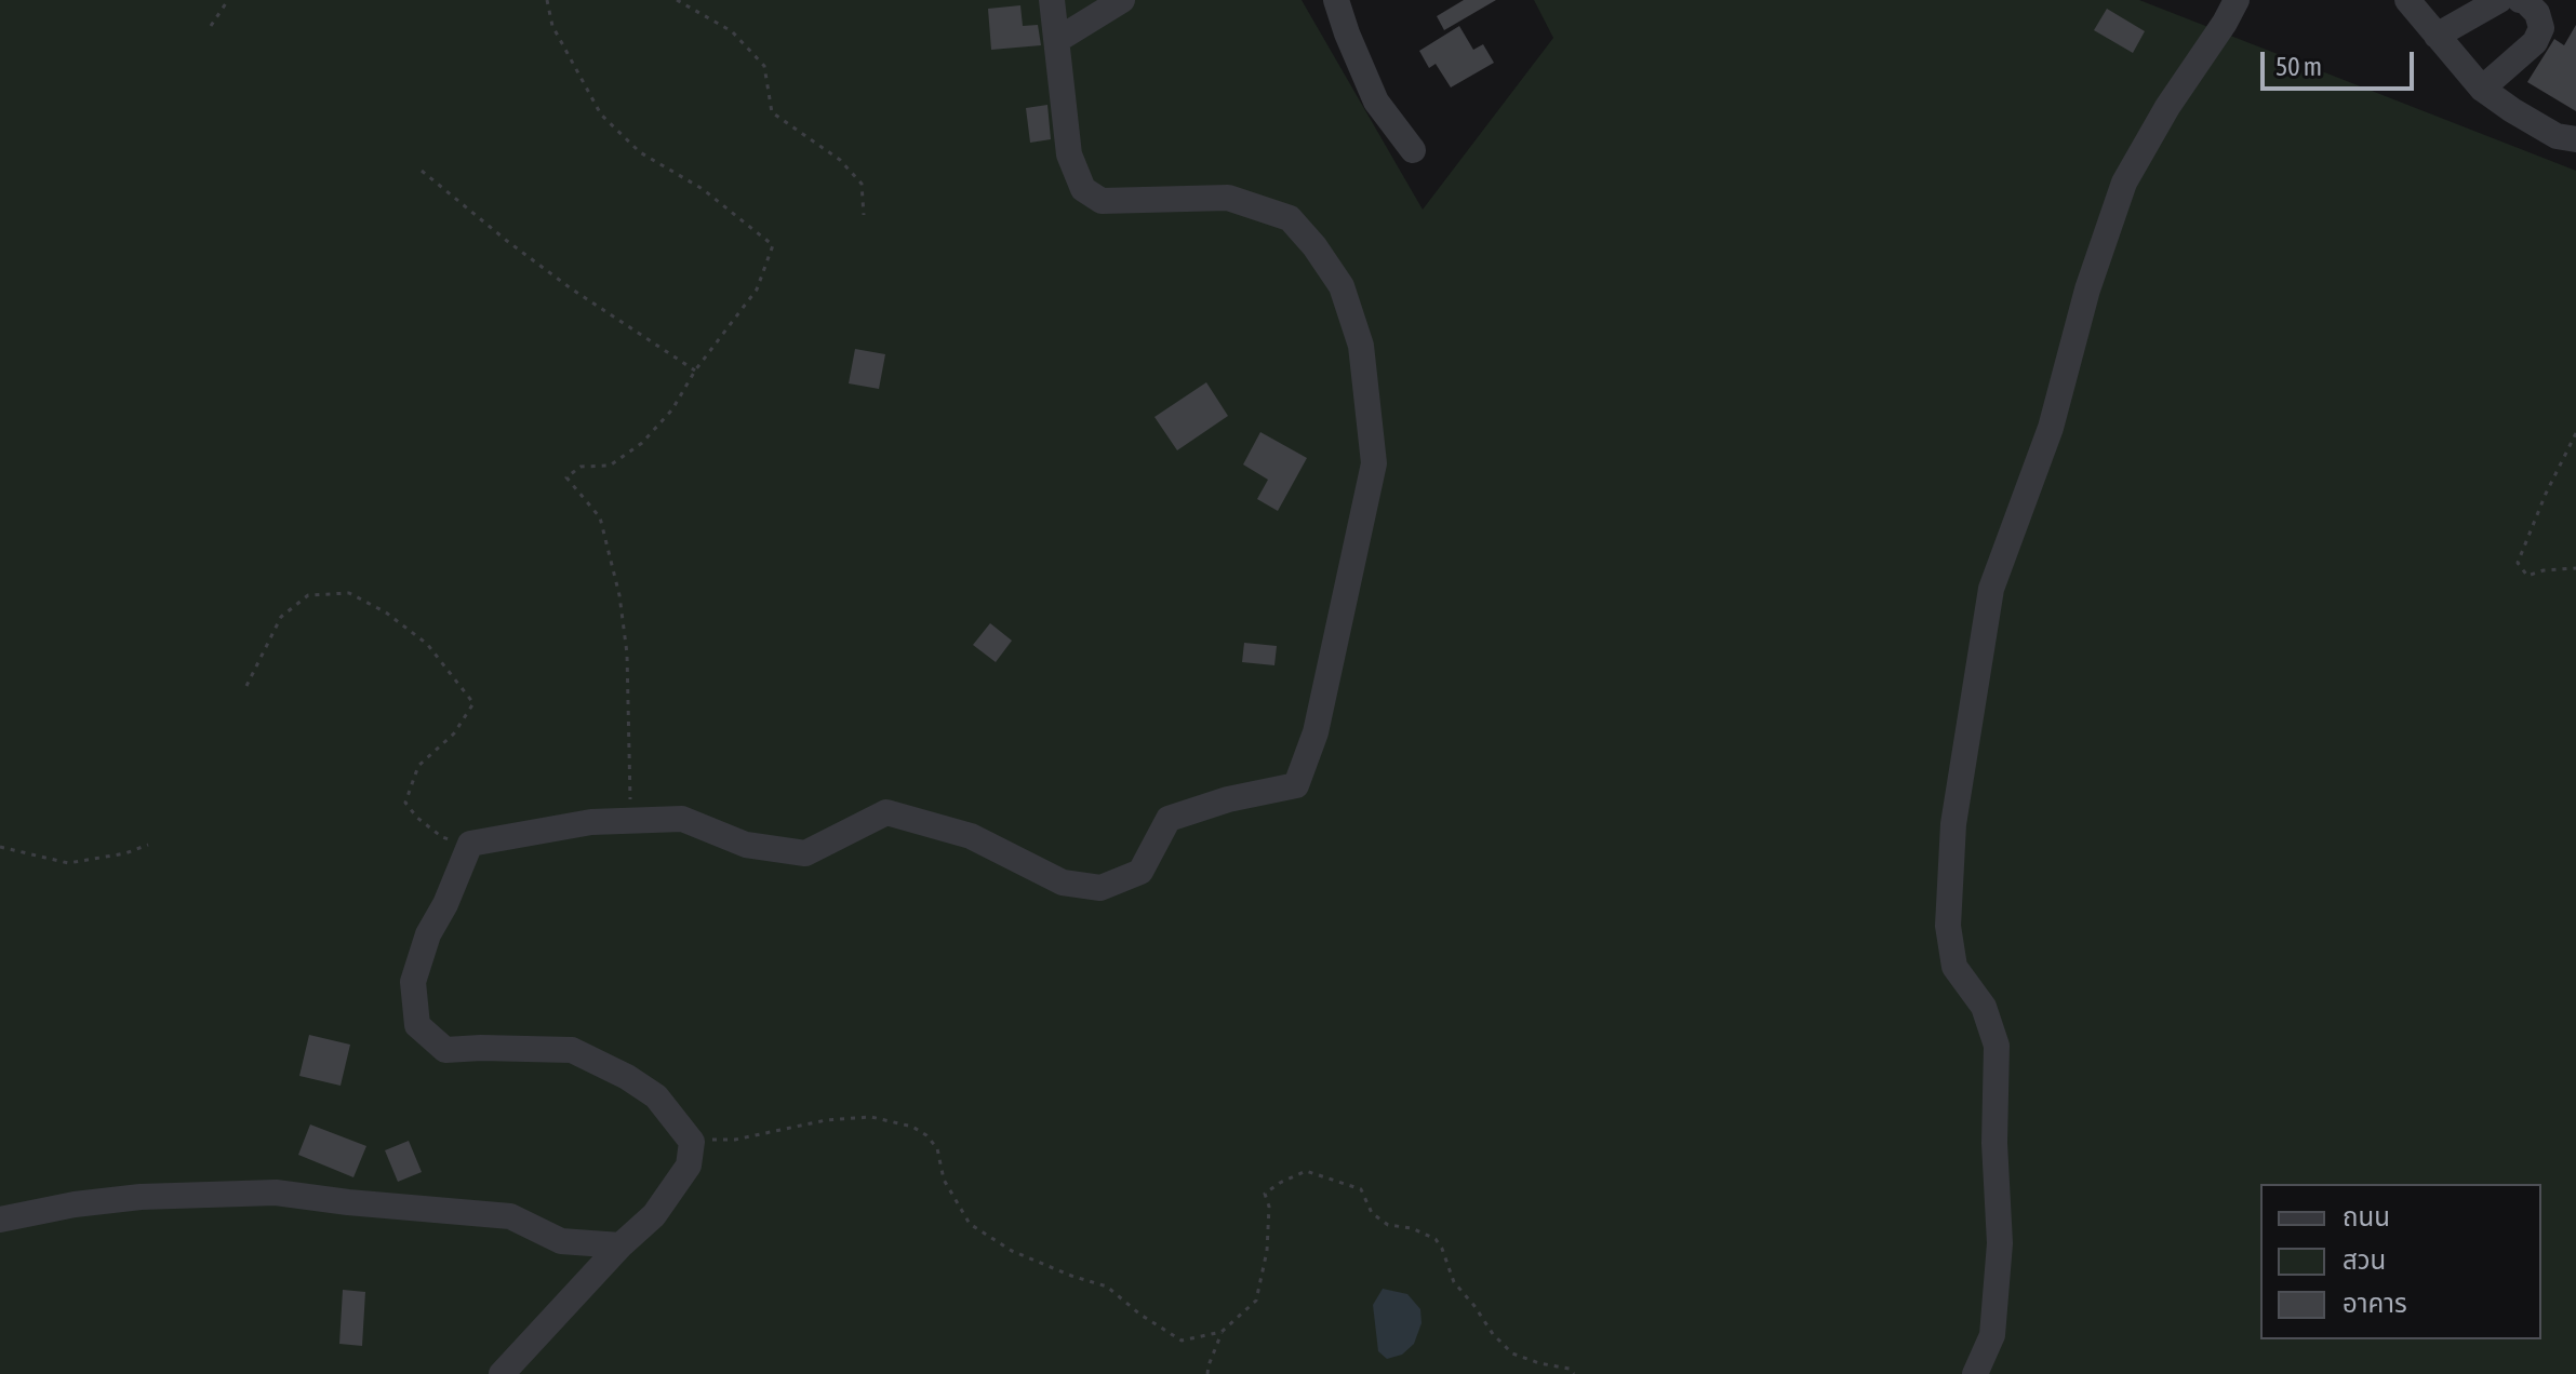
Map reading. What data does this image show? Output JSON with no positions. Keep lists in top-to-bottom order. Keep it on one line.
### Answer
{"legend":["ถนน","สวน","อาคาร"],"scale_bar":"50 m"}
